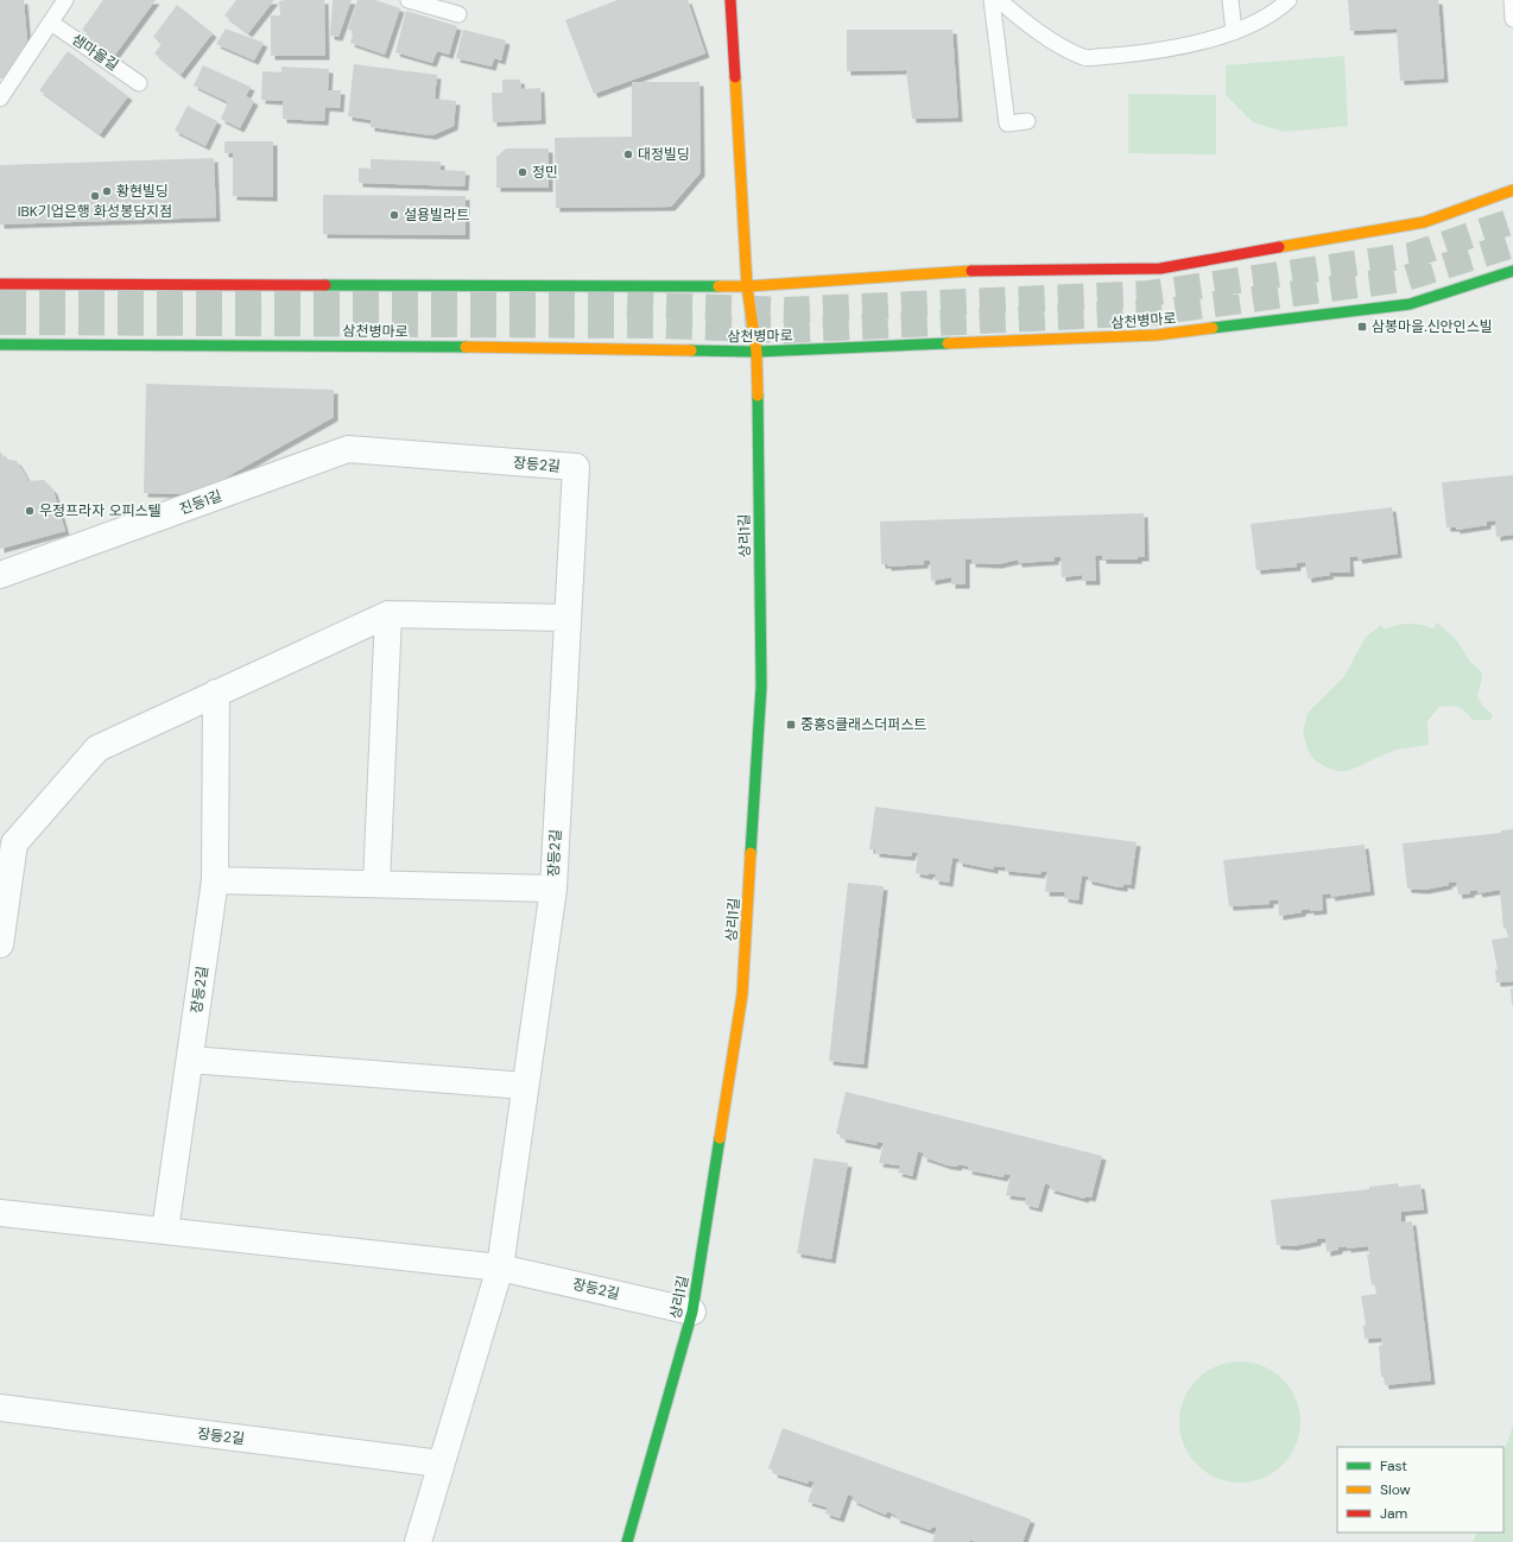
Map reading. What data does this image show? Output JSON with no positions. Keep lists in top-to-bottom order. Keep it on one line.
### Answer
{"streets":{"main road":["삼천병마로","상리1길"],"street":["장등2길","진등1길"],"lane":["샘마을길"]},"crossings":[["삼천병마로","상리1길"],["장등2길","진등1길"],["장등2길","상리1길"]],"places":{"other":["대정빌딩","정민","황현빌딩","IBK기업은행 화성봉담지점","설용빌라트","우정프라자 오피스텔"],"transit":["삼봉마을.신안인스빌","중흥S클래스더퍼스트"]},"legend":["Fast","Slow","Jam"]}
